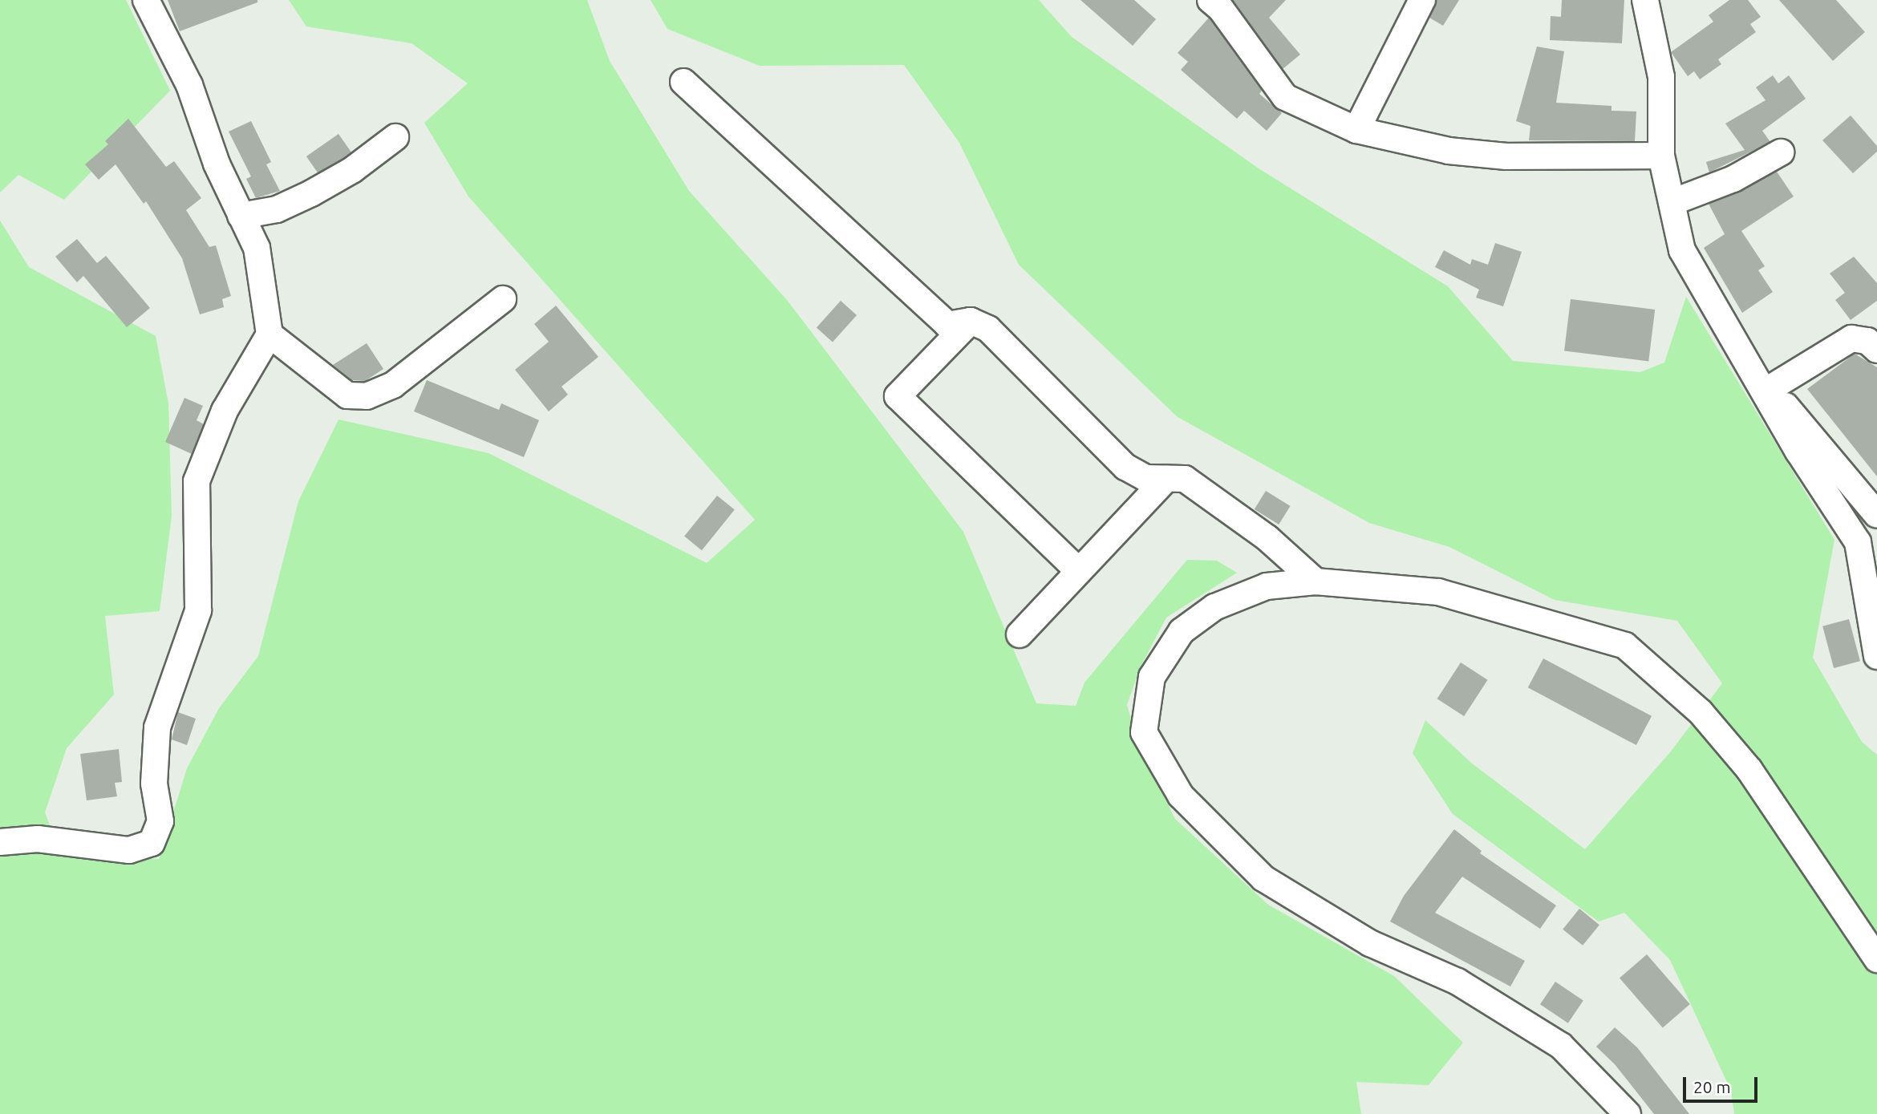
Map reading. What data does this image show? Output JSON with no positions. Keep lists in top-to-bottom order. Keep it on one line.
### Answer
{"scale_bar":"20 m"}
